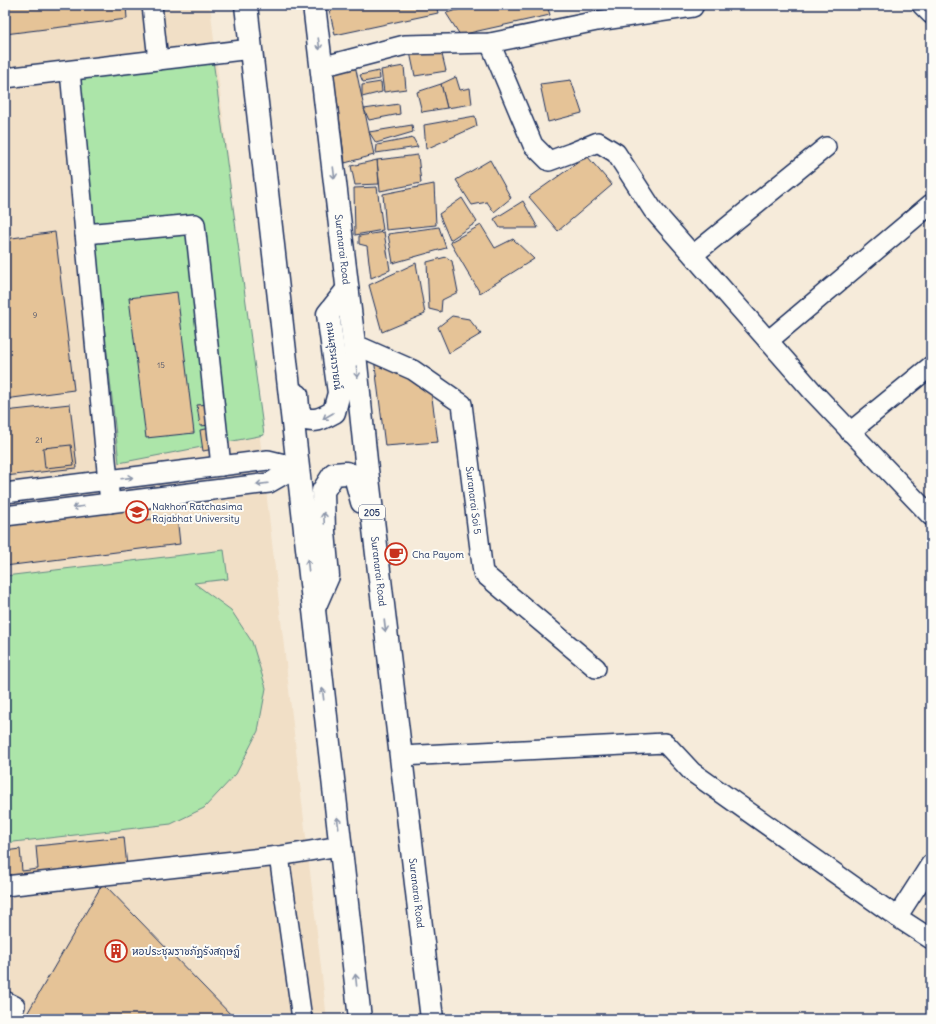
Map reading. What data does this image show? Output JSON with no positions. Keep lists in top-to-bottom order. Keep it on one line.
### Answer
{"streets":{"main road":["Suranarai Road","ถนนสุรนารายณ์","205"],"street":["Suranarai Soi 5"]},"crossings":[["Suranarai Road","ถนนสุรนารายณ์"],["Suranarai Road","Suranarai Soi 5"]],"places":{"school or university":["Nakhon Ratchasima Rajabhat University"],"cafe":["Cha Payom"],"building":["หอประชุมราชภัฏรังสฤษฎ์"]},"house_numbers":["9","15","21"]}
